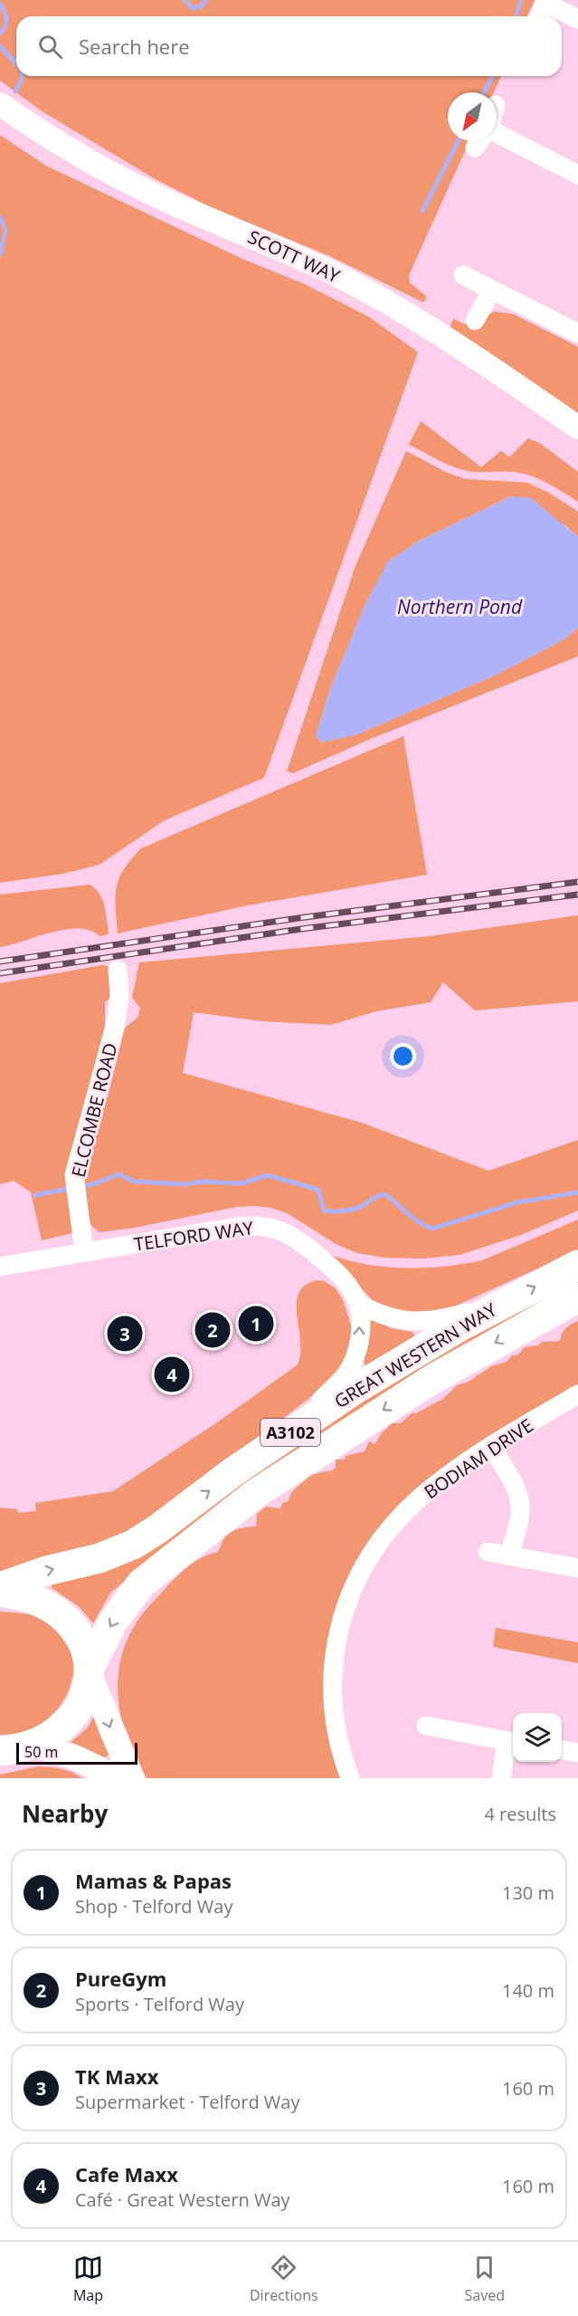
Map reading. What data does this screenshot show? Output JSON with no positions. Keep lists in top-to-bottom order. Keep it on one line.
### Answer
{"streets":{"main road":["GREAT WESTERN WAY","A3102"],"street":["SCOTT WAY","ELCOMBE ROAD","TELFORD WAY","BODIAM DRIVE"]},"crossings":[["ELCOMBE ROAD","TELFORD WAY"],["TELFORD WAY","GREAT WESTERN WAY"]],"water":["Northern Pond"],"scale_bar":"50 m","north":"bottom left","page":{"search":"Search here","pins":["1","2","3","4"],"scale":"50 m","heading":["Nearby","4 results"],"list":[{"mark":"1","name":"Mamas & Papas","note":"Shop · Telford Way","value":"130 m"},{"mark":"2","name":"PureGym","note":"Sports · Telford Way","value":"140 m"},{"mark":"3","name":"TK Maxx","note":"Supermarket · Telford Way","value":"160 m"},{"mark":"4","name":"Cafe Maxx","note":"Café · Great Western Way","value":"160 m"}],"nav":["Map","Directions","Saved"]}}
